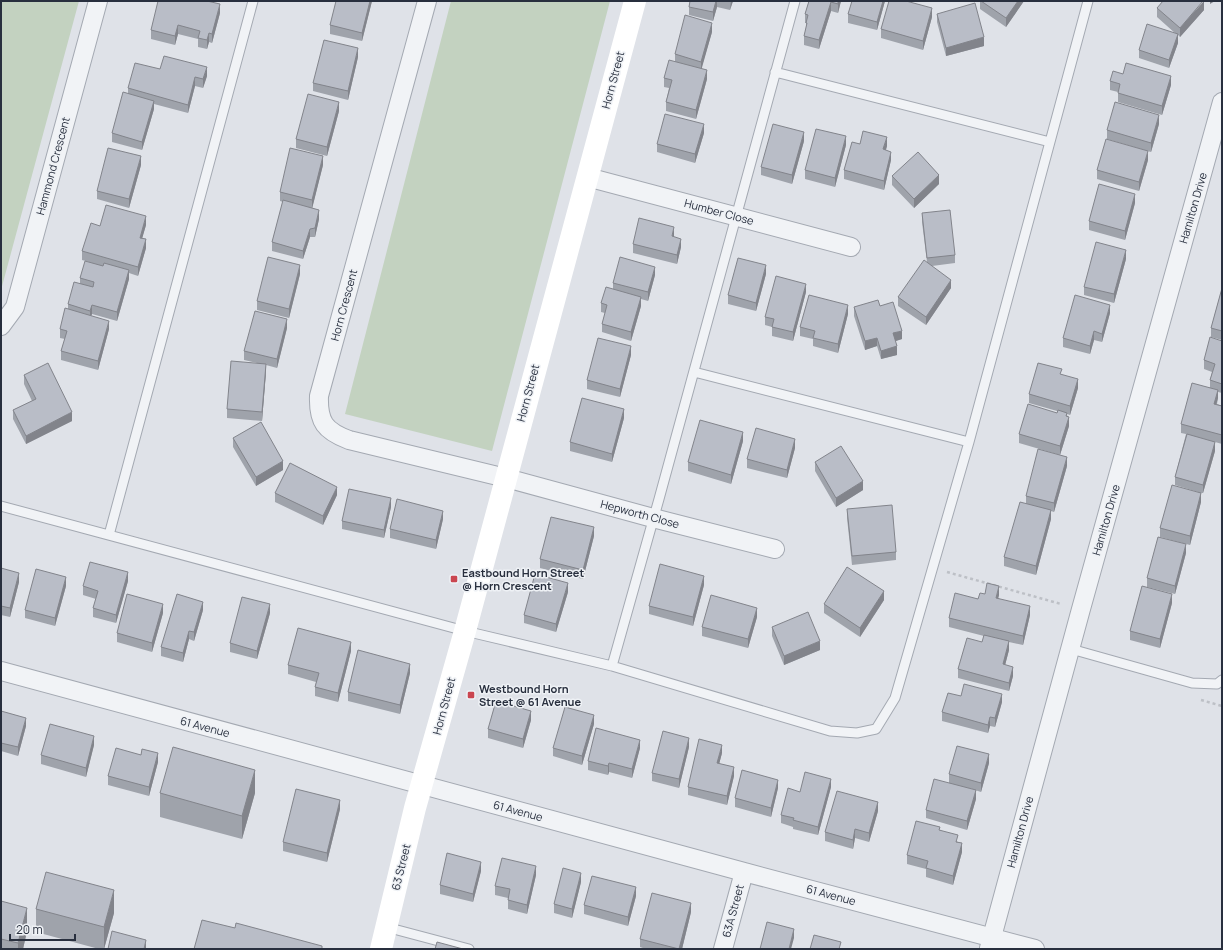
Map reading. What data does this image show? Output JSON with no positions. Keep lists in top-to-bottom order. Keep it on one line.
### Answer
{"streets":{"street":["Horn Street","Hammond Crescent","Hamilton Drive","Humber Close","Horn Crescent","Hepworth Close","61 Avenue","63 Street","63A Street"]},"crossings":[["Horn Street","Humber Close"],["Horn Street","Horn Crescent"],["Horn Street","Hepworth Close"],["Horn Street","61 Avenue"],["Horn Street","63 Street"],["Hamilton Drive","61 Avenue"],["Horn Crescent","Hepworth Close"],["61 Avenue","63 Street"],["61 Avenue","63A Street"]],"places":{"transit":["Eastbound Horn Street @ Horn Crescent","Westbound Horn Street @ 61 Avenue"]},"scale_bar":"20 m"}
